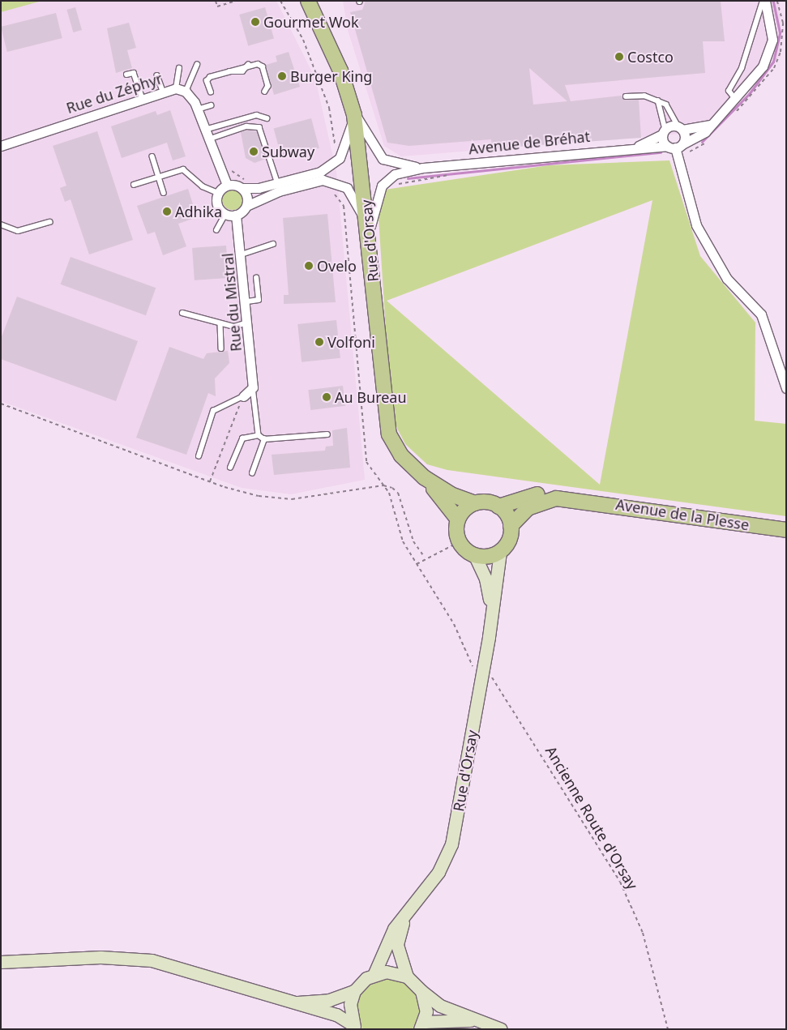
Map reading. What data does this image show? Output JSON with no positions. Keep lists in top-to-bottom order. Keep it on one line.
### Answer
{"streets":{"main road":["Rue d'Orsay","Avenue de la Plesse"],"street":["Rue du Zéphyr","Avenue de Bréhat","Rue du Mistral"],"path":["Ancienne Route d'Orsay"]},"crossings":[["Avenue de Bréhat","Rue d'Orsay"],["Rue d'Orsay","Avenue de la Plesse"]],"places":["Gourmet Wok","Costco","Burger King","Subway","Adhika","Ovelo","Volfoni","Au Bureau"]}
